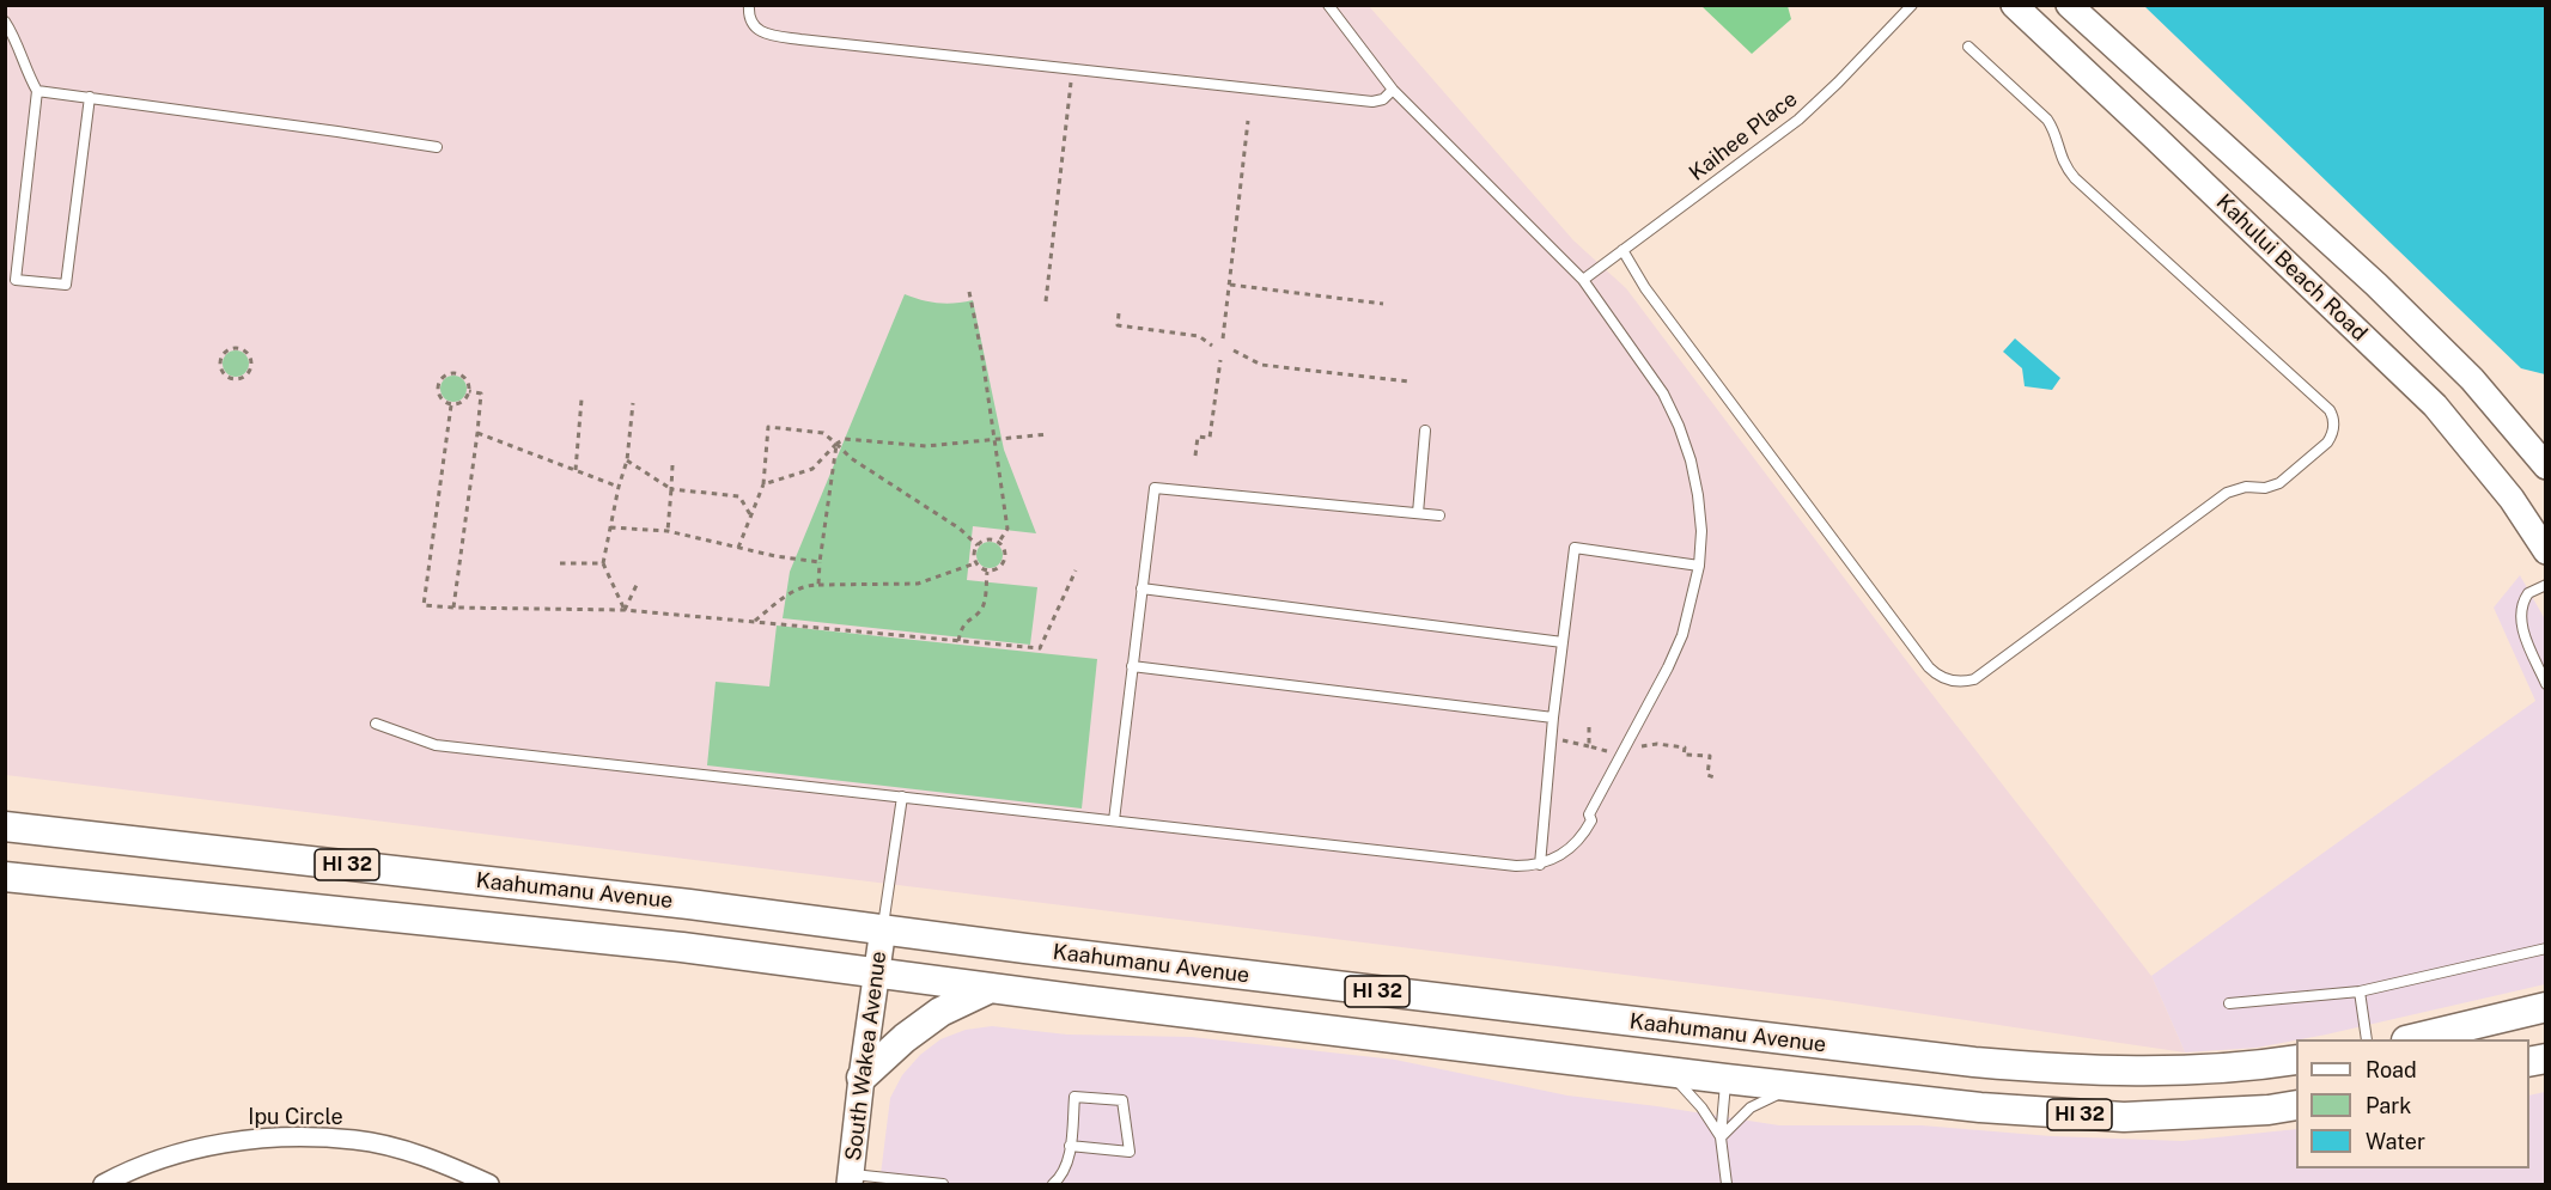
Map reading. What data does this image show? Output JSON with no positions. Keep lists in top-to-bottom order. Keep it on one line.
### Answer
{"streets":{"main road":["Kahului Beach Road","HI 32","Kaahumanu Avenue","South Wakea Avenue"],"street":["Ipu Circle"],"lane":["Kaihee Place"]},"crossings":[["Kaahumanu Avenue","South Wakea Avenue"]],"legend":["Road","Park","Water"]}
